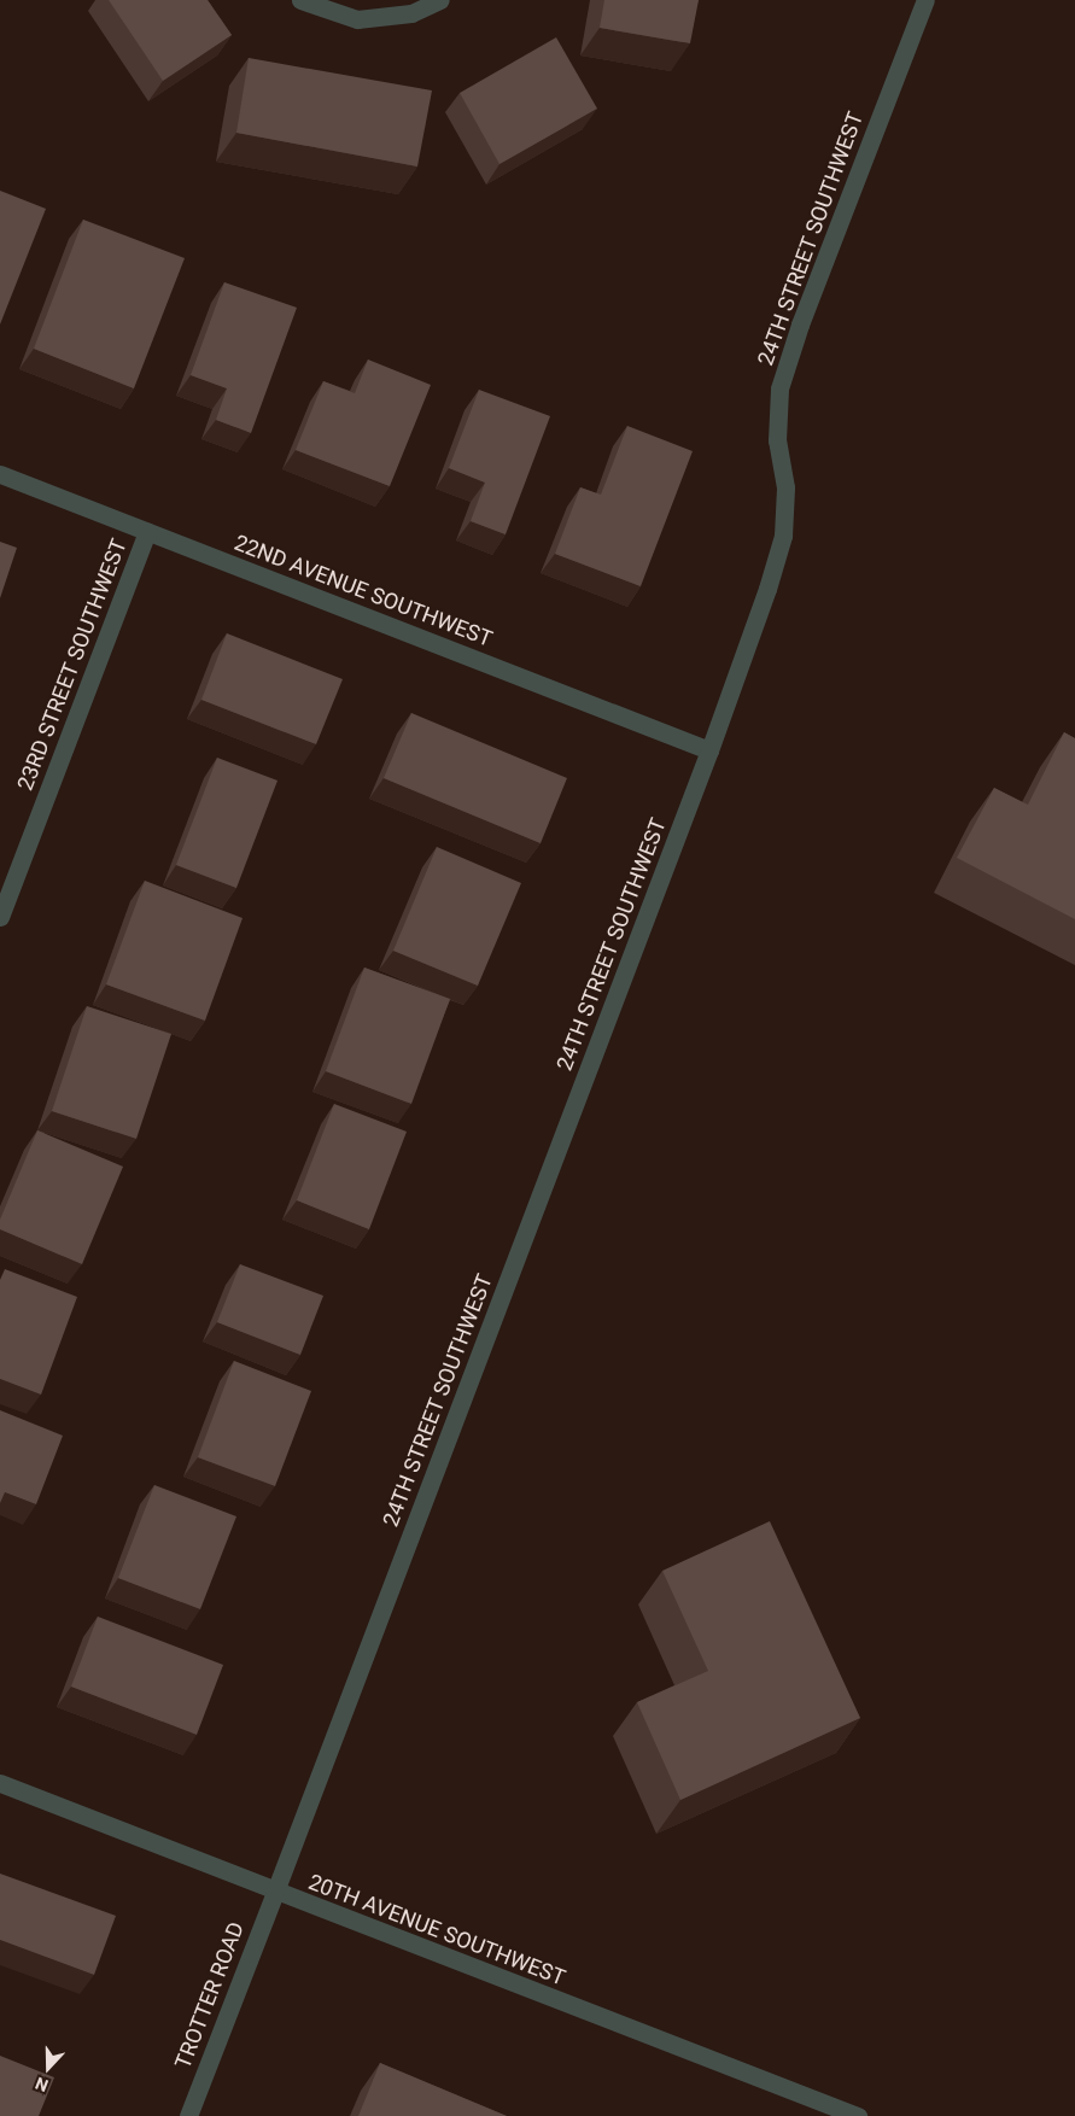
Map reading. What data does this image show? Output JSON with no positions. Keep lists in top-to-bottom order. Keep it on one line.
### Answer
{"streets":{"street":["24TH STREET SOUTHWEST","22ND AVENUE SOUTHWEST","23RD STREET SOUTHWEST","20TH AVENUE SOUTHWEST","TROTTER ROAD"]},"crossings":[["24TH STREET SOUTHWEST","22ND AVENUE SOUTHWEST"],["24TH STREET SOUTHWEST","20TH AVENUE SOUTHWEST"],["24TH STREET SOUTHWEST","TROTTER ROAD"],["22ND AVENUE SOUTHWEST","23RD STREET SOUTHWEST"],["20TH AVENUE SOUTHWEST","TROTTER ROAD"]],"north":"bottom"}
